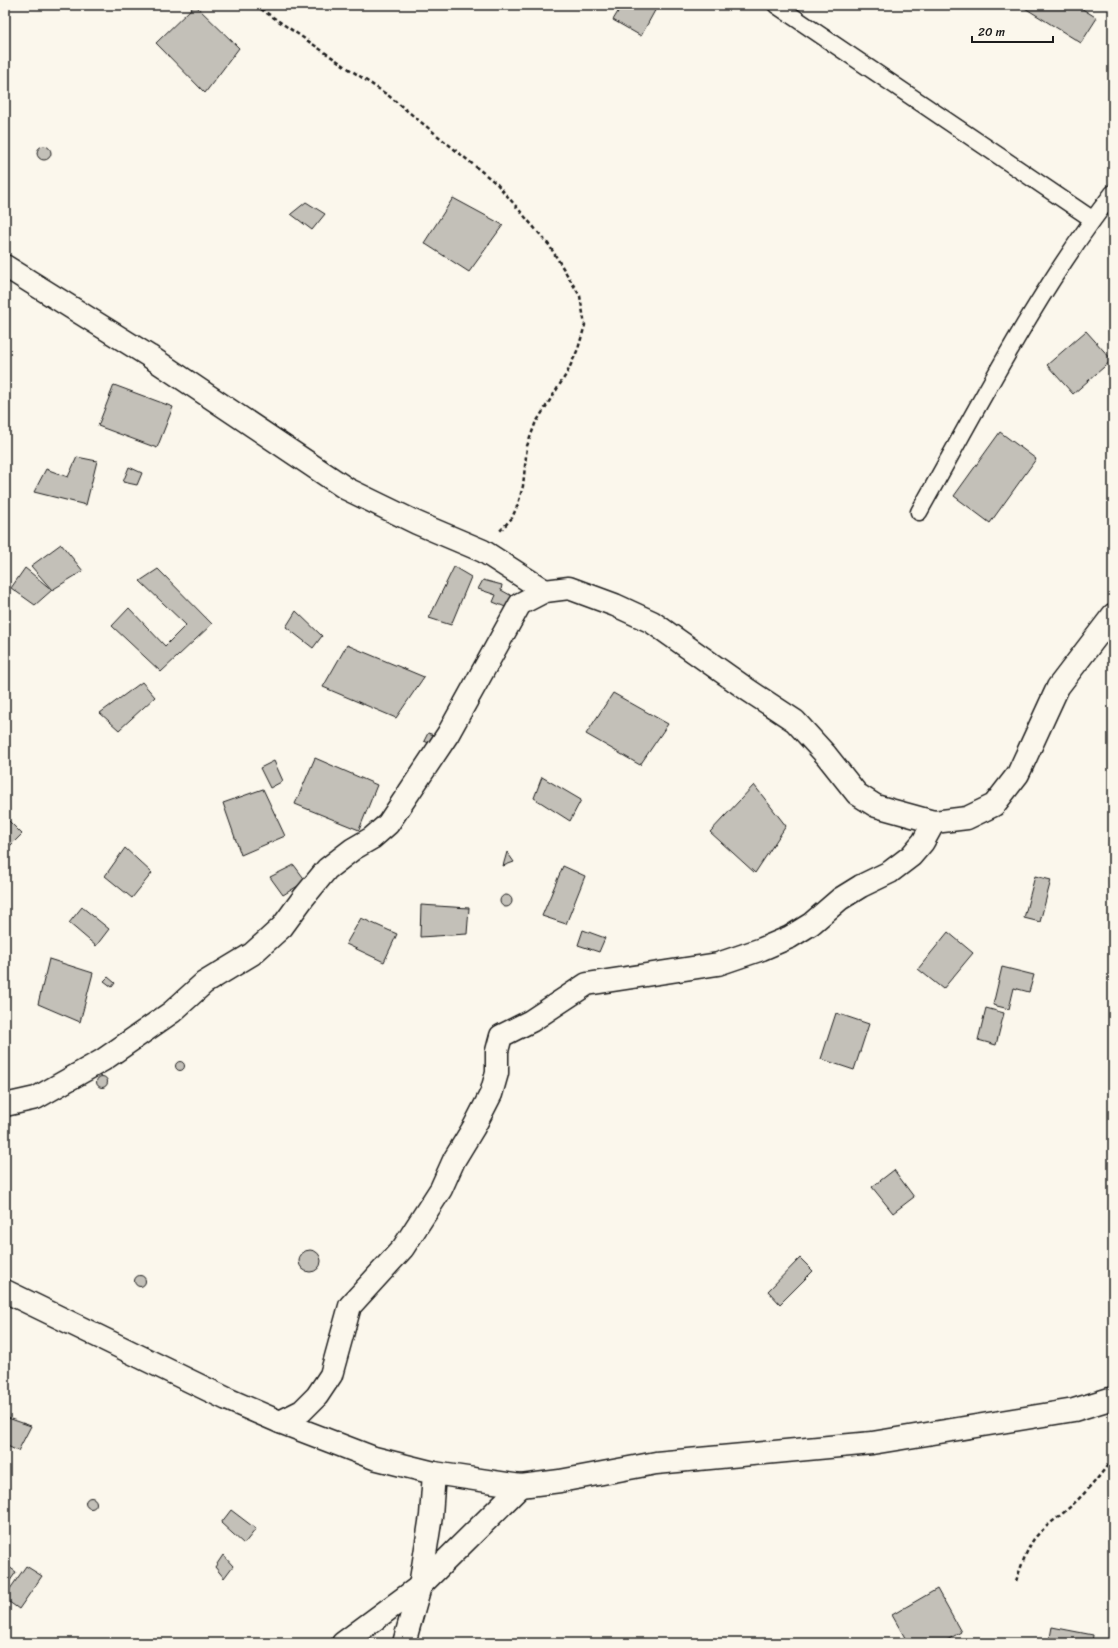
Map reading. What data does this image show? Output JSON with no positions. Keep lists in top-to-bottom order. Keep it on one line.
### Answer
{"scale_bar":"20 m"}
